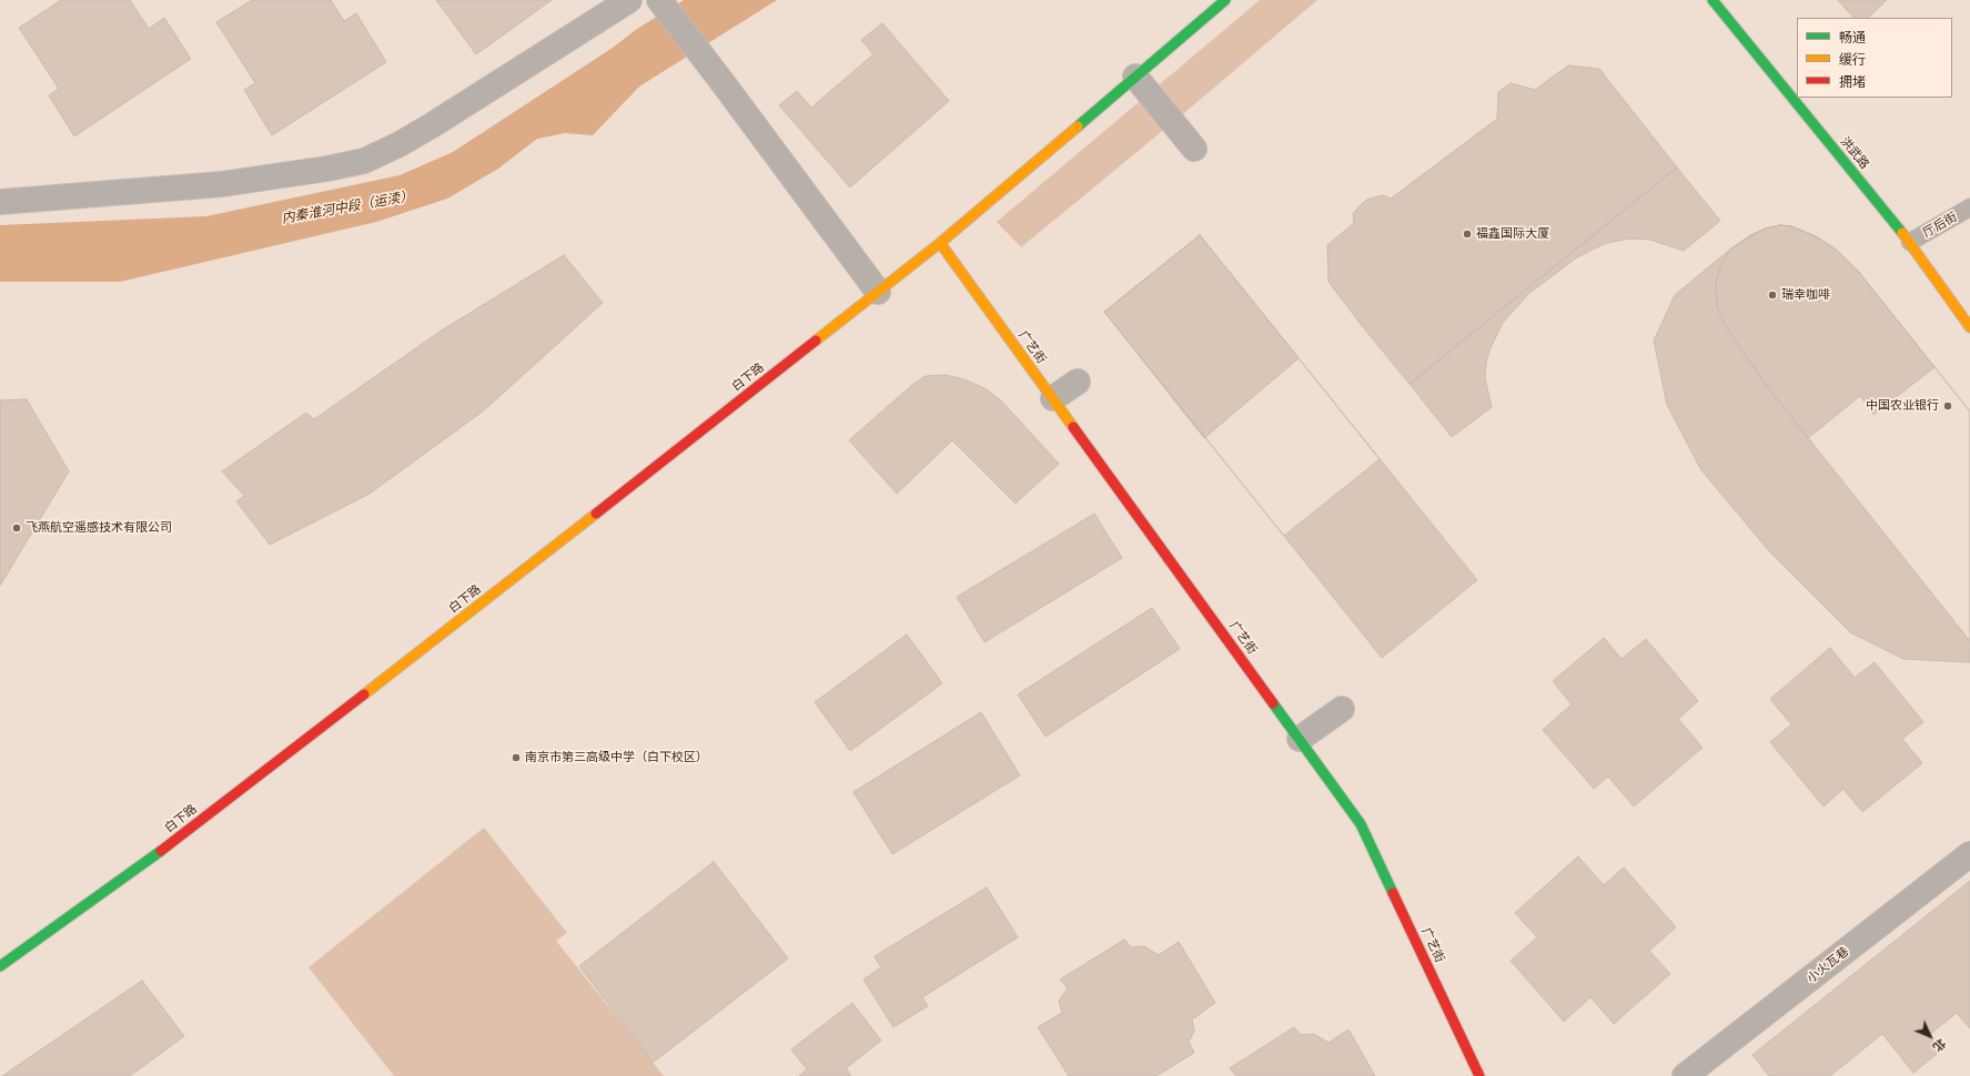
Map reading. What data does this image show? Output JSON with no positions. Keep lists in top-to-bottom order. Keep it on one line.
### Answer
{"streets":{"main road":["洪武路","广艺街","白下路"],"street":["小火瓦巷"],"lane":["厅后街"]},"crossings":[["洪武路","厅后街"],["广艺街","白下路"]],"water":["内秦淮河中段（运渎）"],"places":["福鑫国际大厦","瑞幸咖啡","中国农业银行","飞燕航空遥感技术有限公司","南京市第三高级中学（白下校区）"],"legend":["畅通","缓行","拥堵"],"north":"bottom right"}
